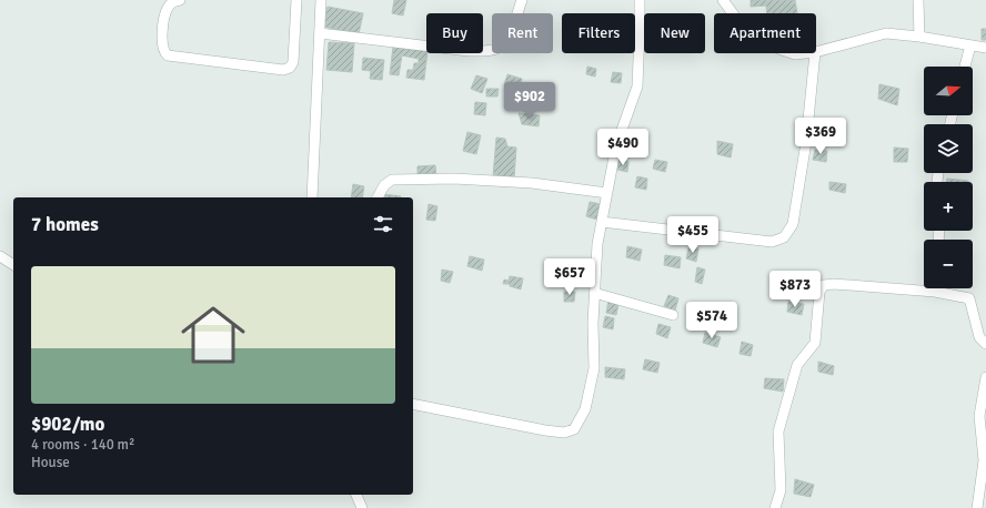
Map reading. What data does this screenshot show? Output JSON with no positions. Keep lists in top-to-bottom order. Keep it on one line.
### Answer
{"north":"right","page":{"chip":["Buy","Rent","Filters","New","Apartment"],"map_buttons":["+","−"],"price":["$902","$369","$490","$455","$657","$873","$574"],"heading":"7 homes","list":[{"name":"$902/mo","note":"4 rooms · 140 m² · House"}]}}
